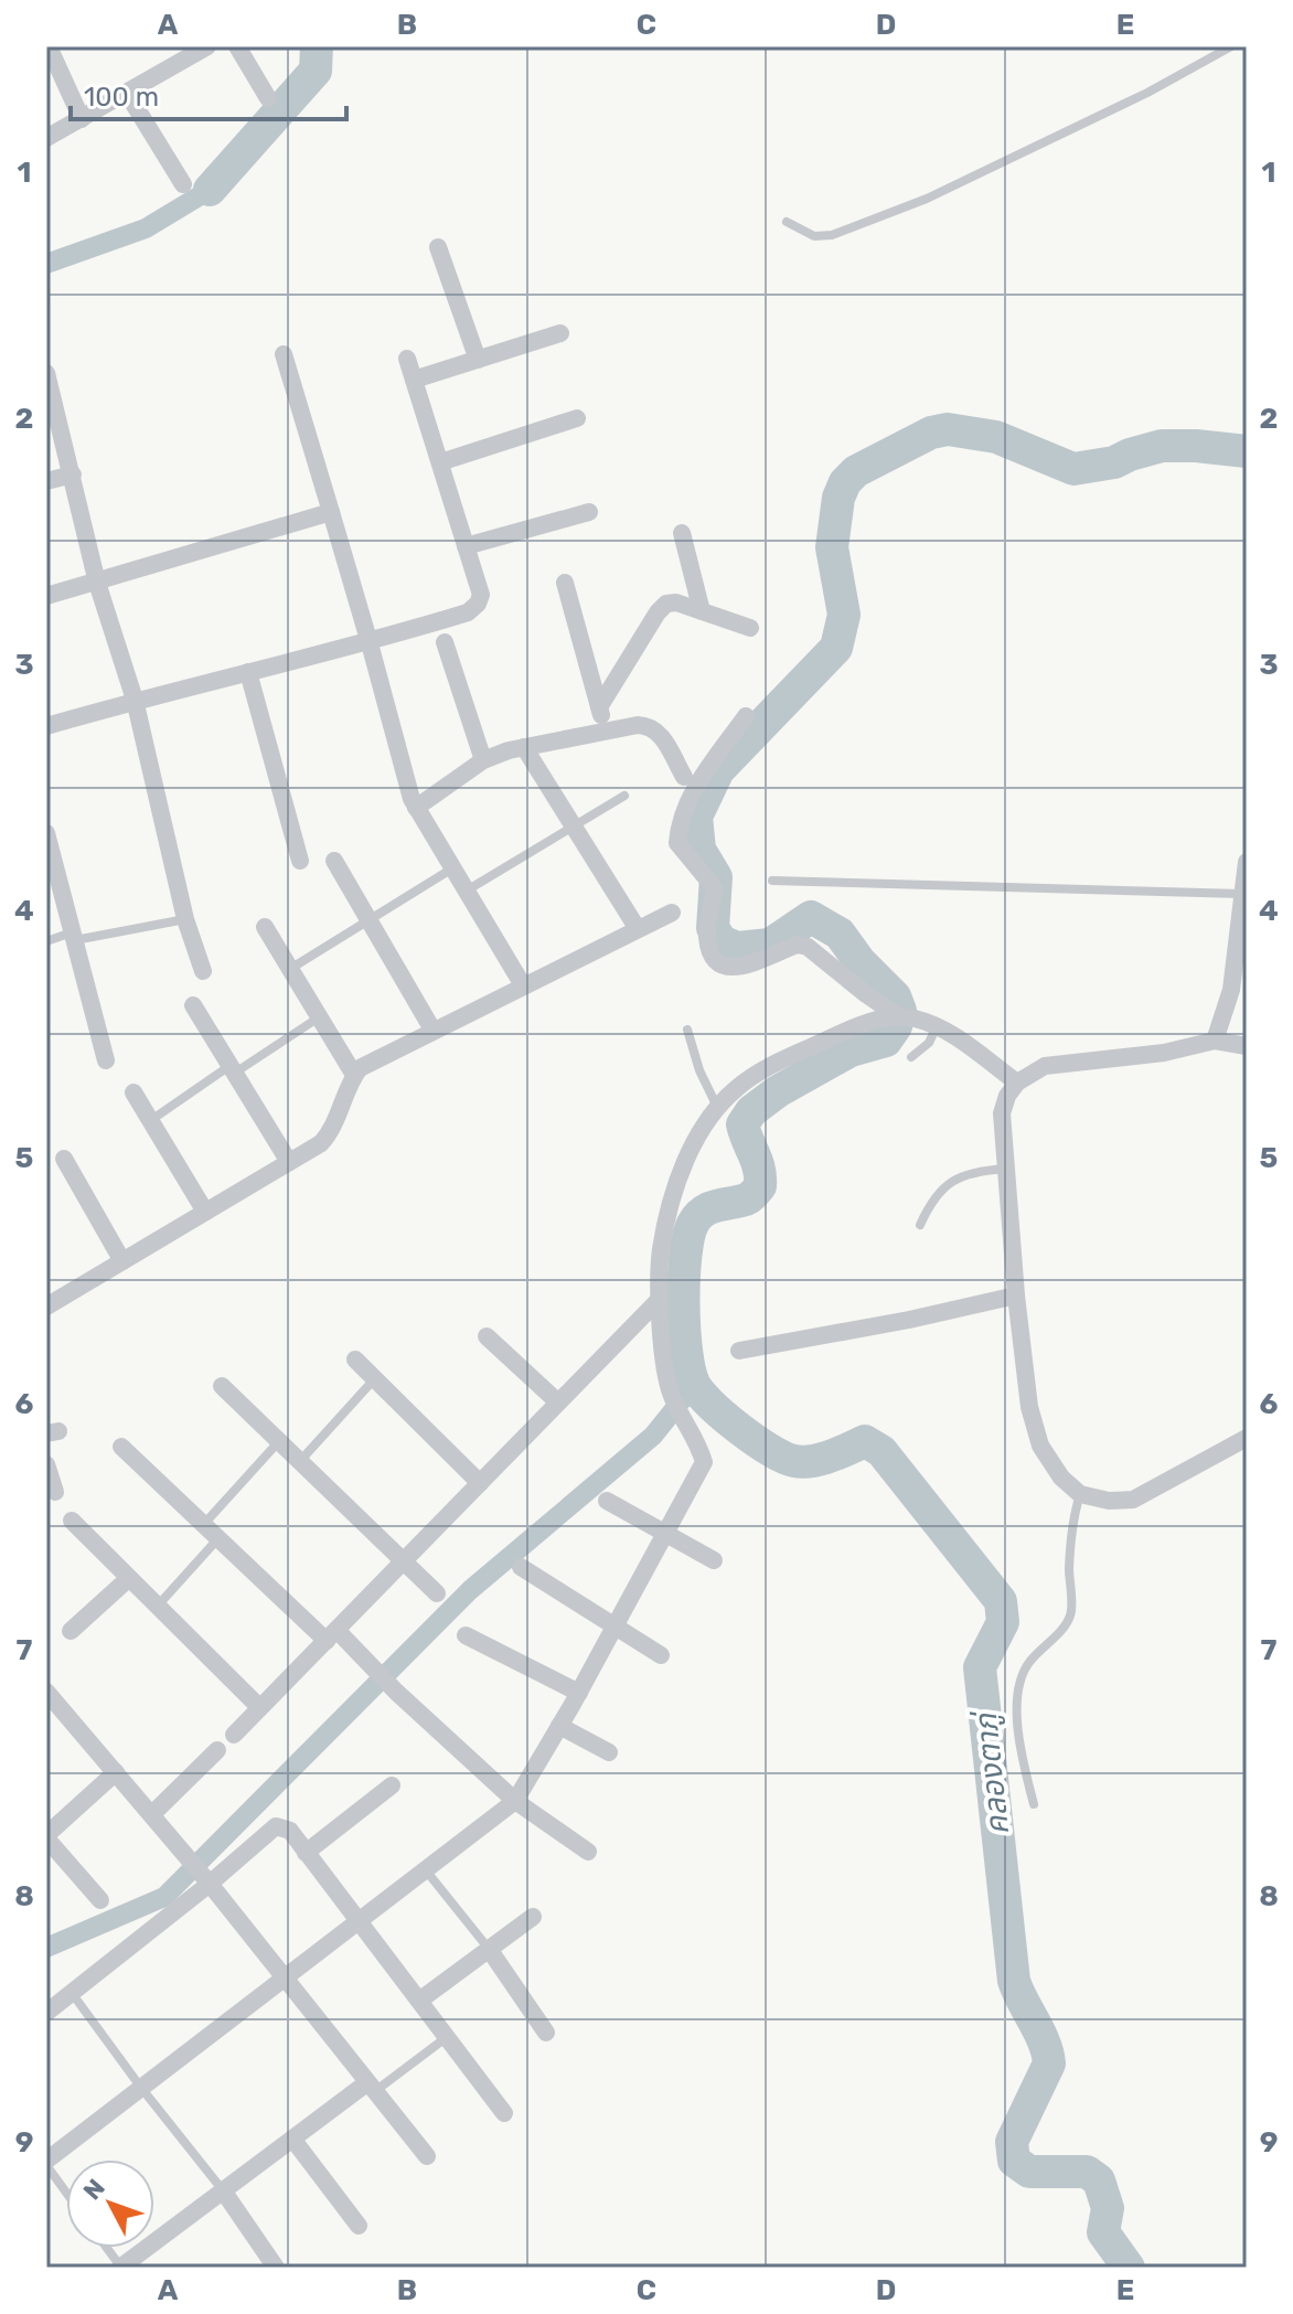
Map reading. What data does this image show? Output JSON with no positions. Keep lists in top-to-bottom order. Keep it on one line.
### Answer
{"water":["คลองตาภู่"],"scale_bar":"100 m","north":"top left","grid":{"columns":["A","B","C","D","E"],"rows":["1","2","3","4","5","6","7","8","9"]}}
